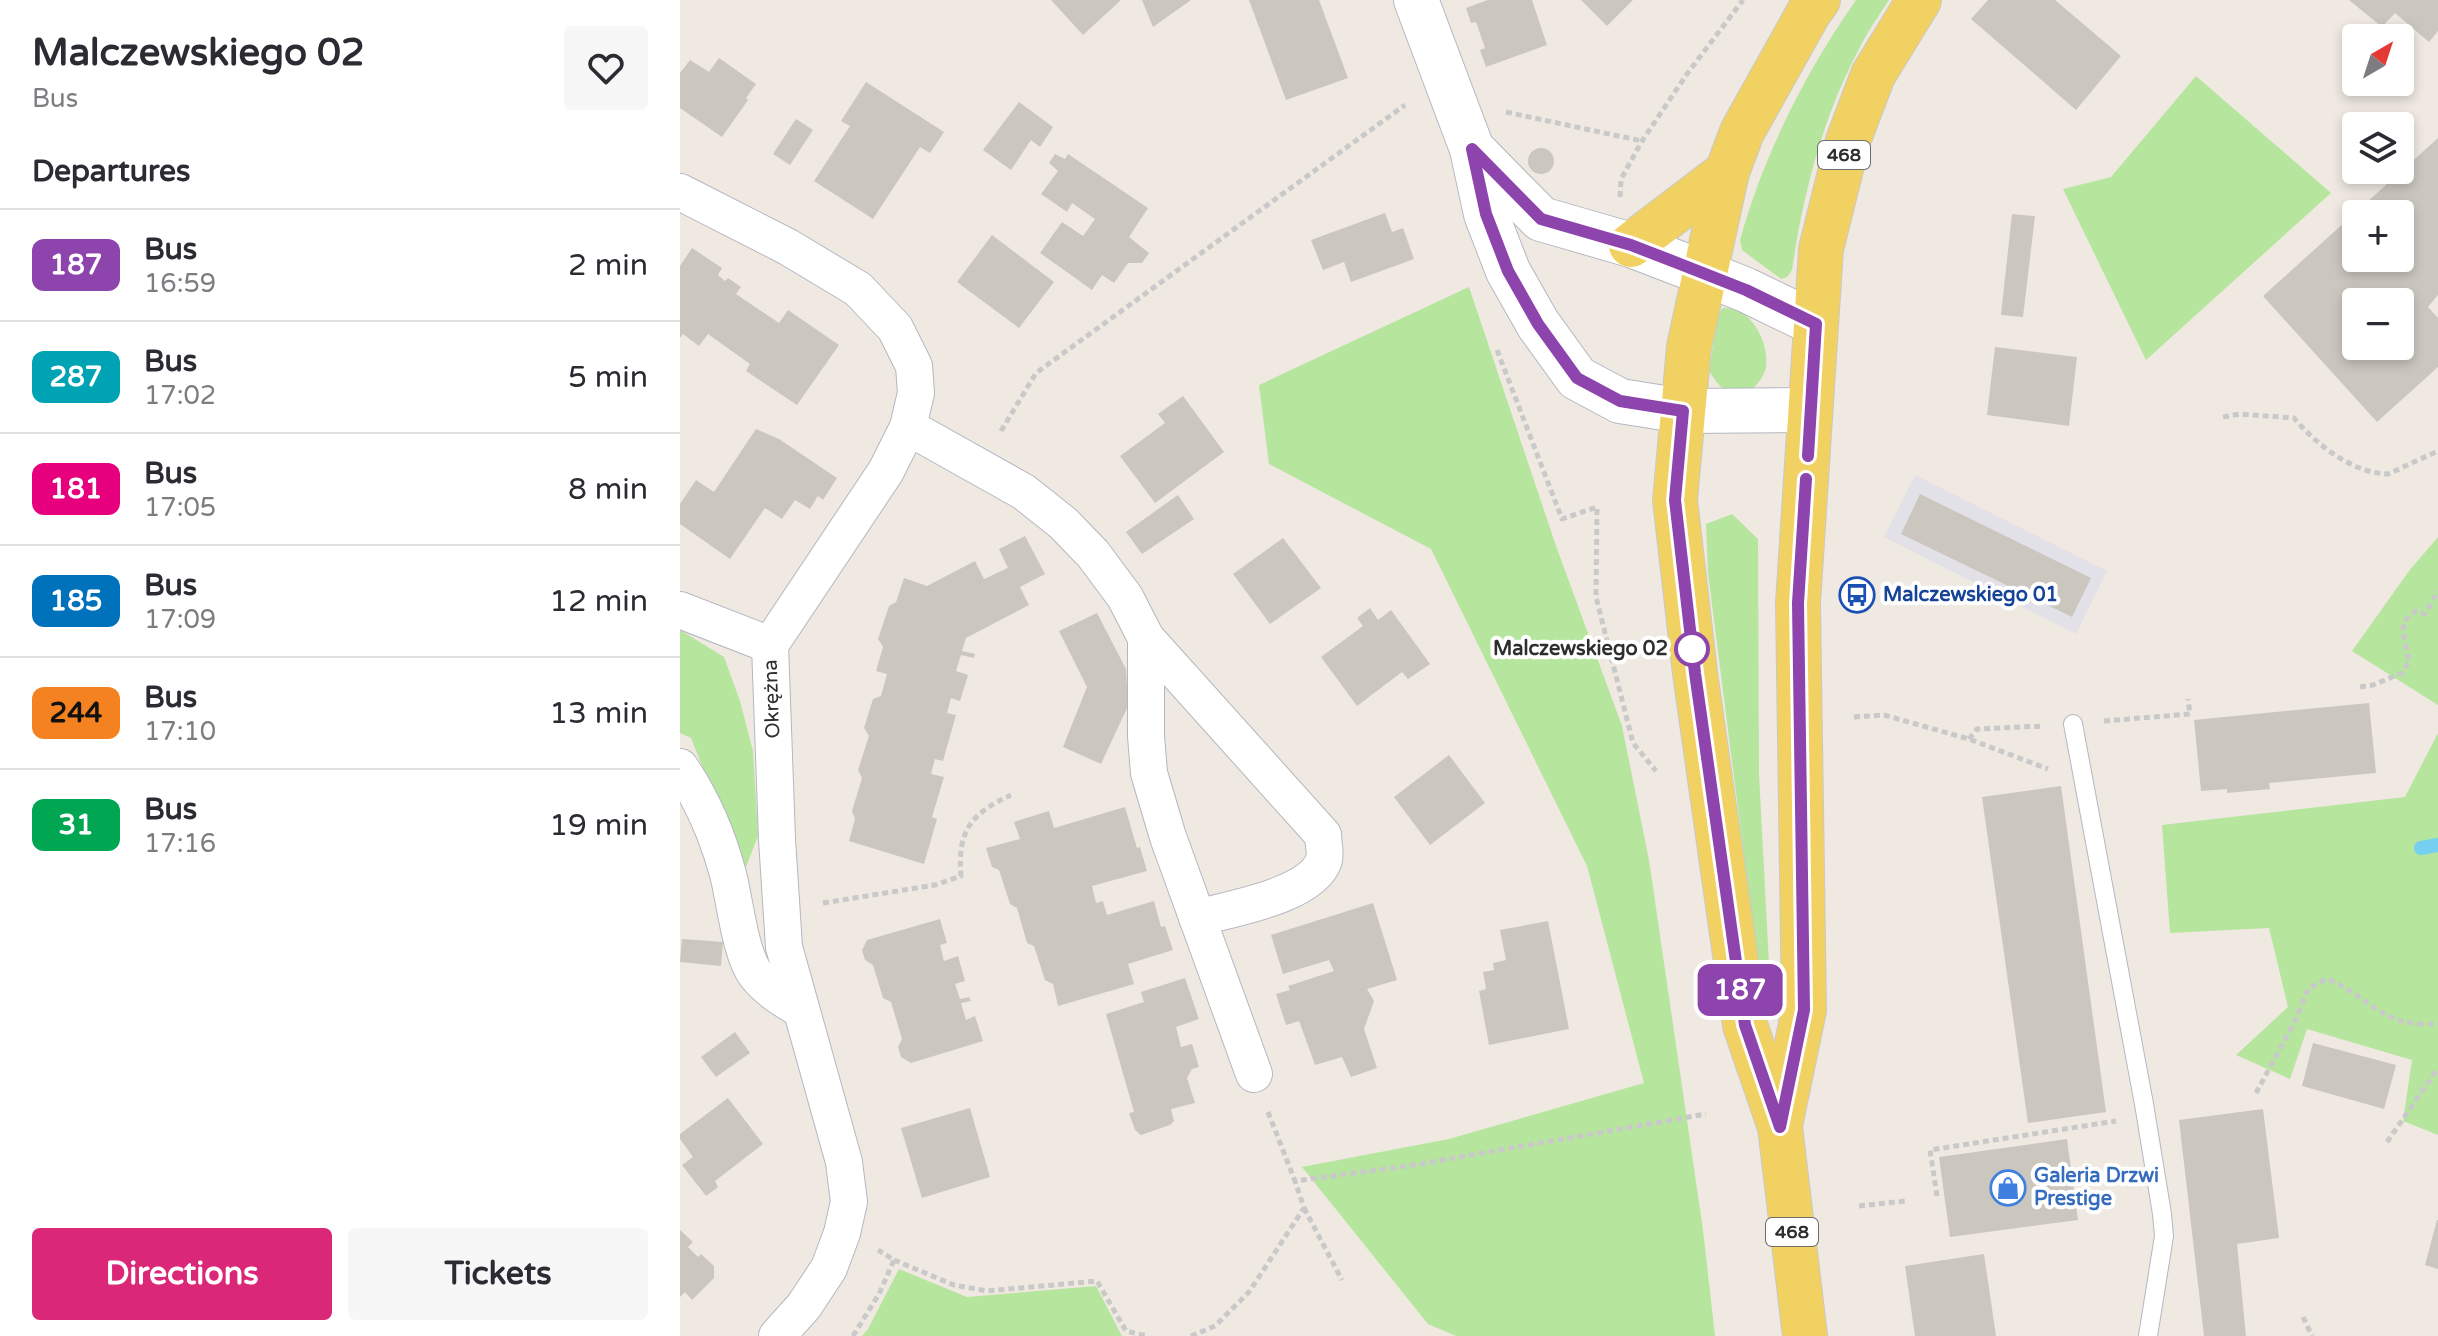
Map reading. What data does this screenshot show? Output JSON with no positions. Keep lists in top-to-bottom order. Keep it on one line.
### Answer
{"streets":{"main road":["468"],"street":["Okrężna"]},"places":{"bus stop":["Malczewskiego 01"],"other":["Malczewskiego 02"],"shop":["Galeria Drzwi Prestige"]},"lines":["bus line 187"],"north":"top right","page":{"heading":[["Malczewskiego 02","Bus"],"Departures"],"on_map":"187","map_buttons":["+","−"],"list":[{"mark":"187","name":"Bus","note":"16:59","value":"2 min"},{"mark":"287","name":"Bus","note":"17:02","value":"5 min"},{"mark":"181","name":"Bus","note":"17:05","value":"8 min"},{"mark":"185","name":"Bus","note":"17:09","value":"12 min"},{"mark":"244","name":"Bus","note":"17:10","value":"13 min"},{"mark":"31","name":"Bus","note":"17:16","value":"19 min"}],"buttons":["Directions","Tickets"]}}
